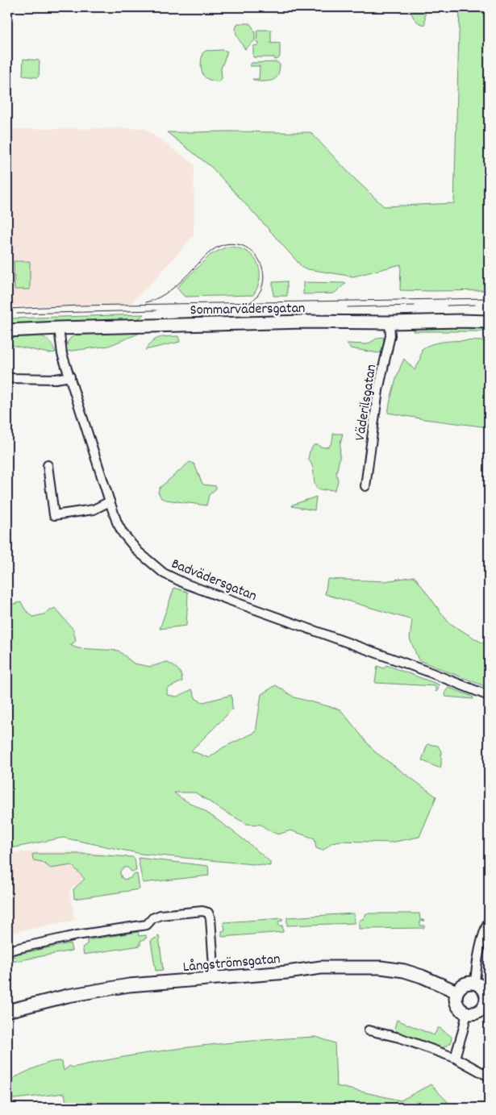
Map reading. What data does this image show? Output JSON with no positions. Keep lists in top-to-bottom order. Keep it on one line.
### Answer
{"streets":{"street":["Sommarvädersgatan","Väderilsgatan","Badvädersgatan","Långströmsgatan"]},"crossings":[["Sommarvädersgatan","Väderilsgatan"],["Sommarvädersgatan","Badvädersgatan"]]}
